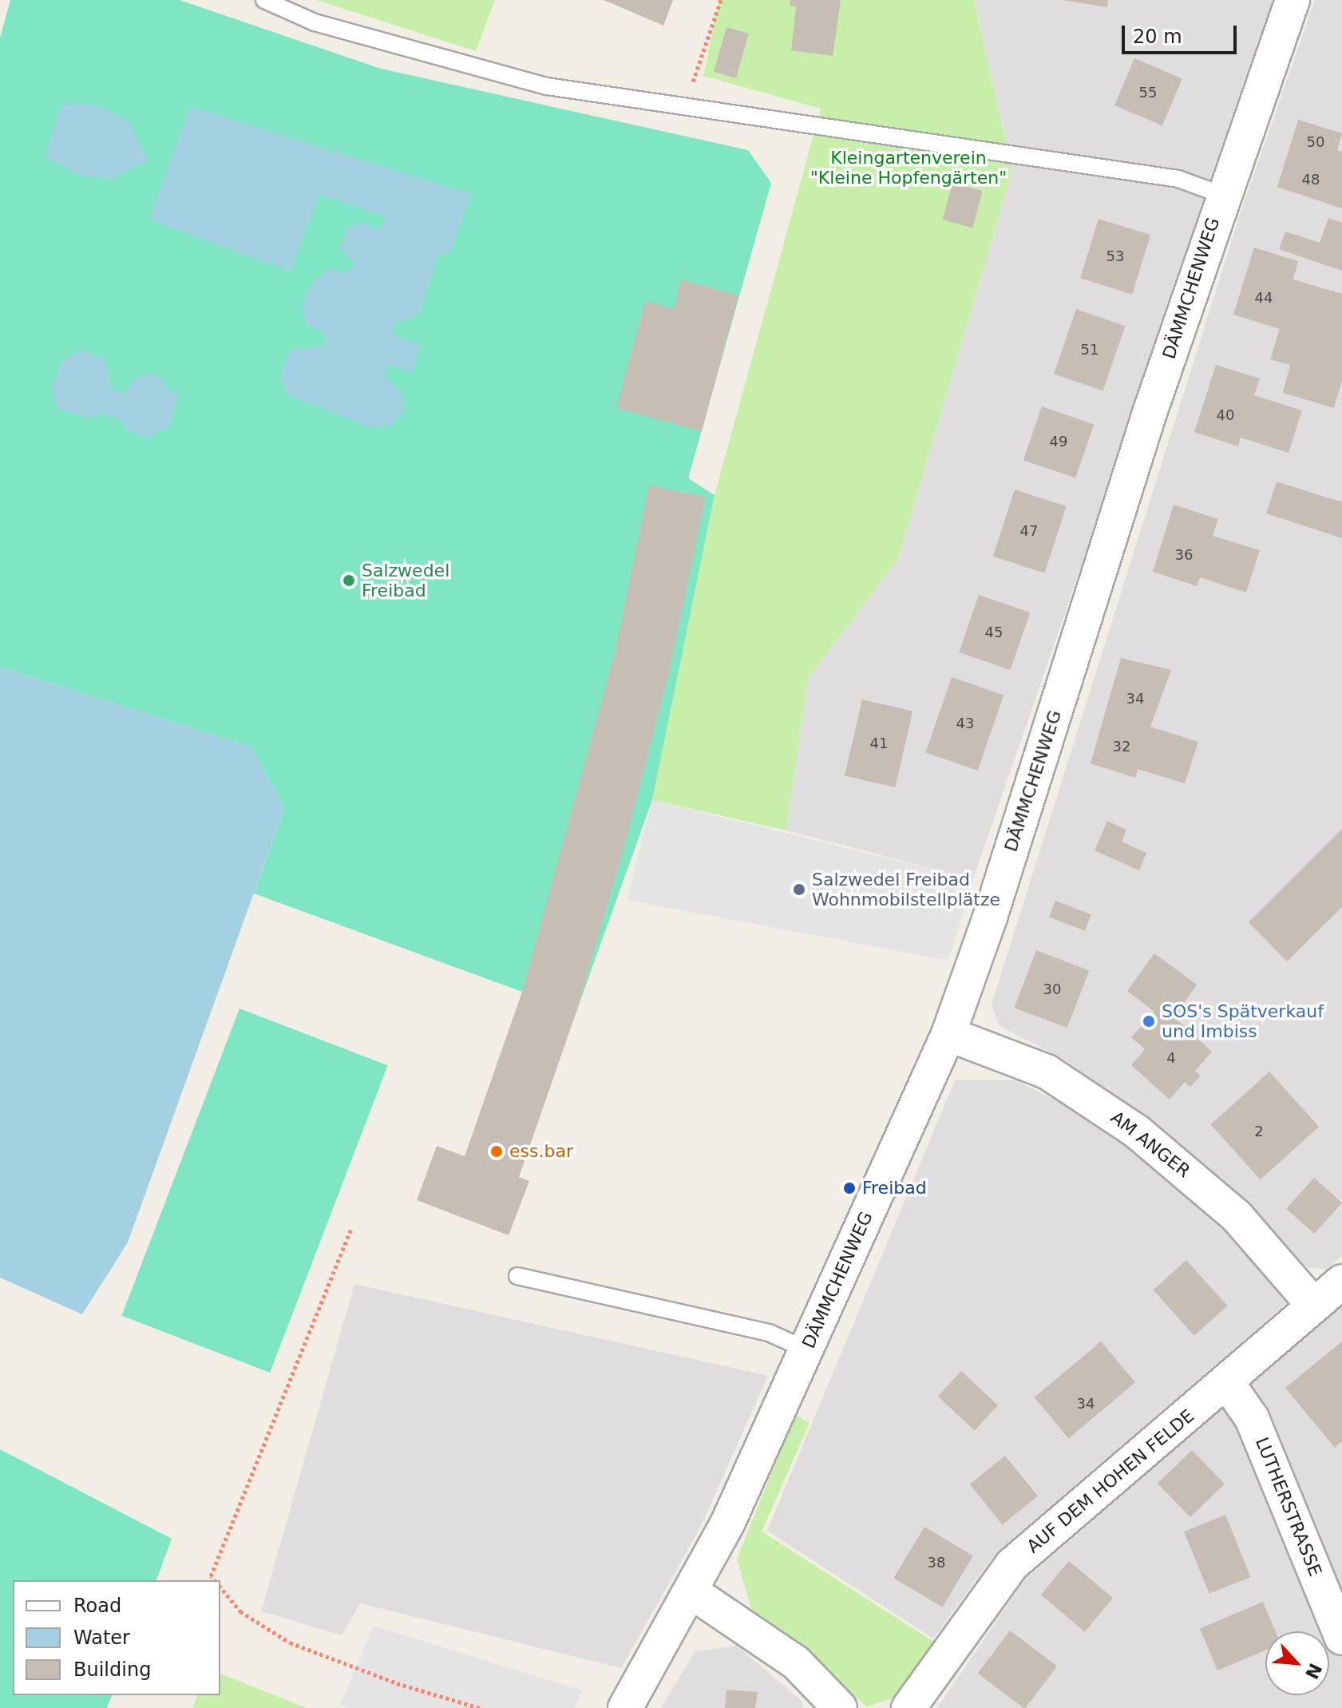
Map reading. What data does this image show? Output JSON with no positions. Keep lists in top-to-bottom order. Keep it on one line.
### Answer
{"streets":{"street":["DÄMMCHENWEG","AM ANGER","AUF DEM HOHEN FELDE","LUTHERSTRASSE"]},"crossings":[["DÄMMCHENWEG","AM ANGER"],["AM ANGER","AUF DEM HOHEN FELDE"],["AUF DEM HOHEN FELDE","LUTHERSTRASSE"]],"parks":["Kleingartenverein \"Kleine Hopfengärten\""],"places":["Salzwedel Freibad","Salzwedel Freibad Wohnmobilstellplätze","SOS's Spätverkauf und Imbiss","ess.bar","Freibad"],"house_numbers":["55","50","48","53","44","51","40","49","47","36","45","34","43","41","32","30","4","2","34","38"],"legend":["Road","Water","Building"],"scale_bar":"20 m","north":"bottom right"}
